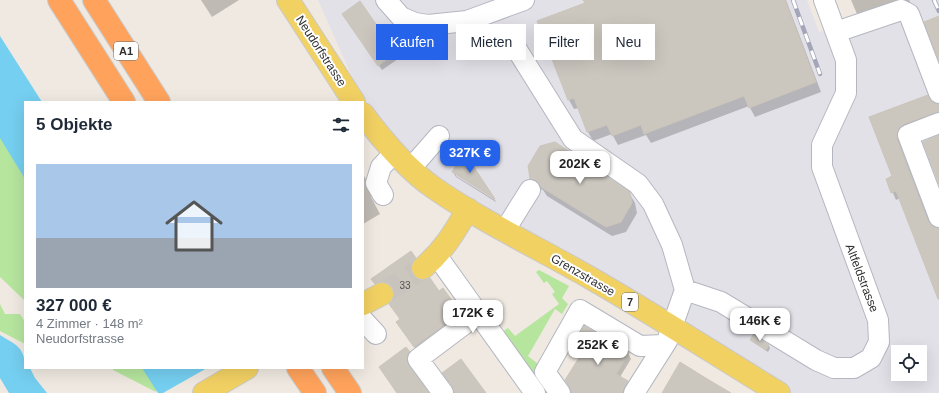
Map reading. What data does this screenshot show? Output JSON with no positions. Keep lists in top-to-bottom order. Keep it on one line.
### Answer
{"streets":{"highway":["A1"],"main road":["Neudorfstrasse","Grenzstrasse","7"],"street":["Altfeldstrasse"]},"house_numbers":["33"],"page":{"chip":["Kaufen","Mieten","Filter","Neu"],"heading":"5 Objekte","price":["327K €","202K €","172K €","146K €","252K €"],"list":[{"name":"327 000 €","note":"4 Zimmer · 148 m² · Neudorfstrasse"}]}}
